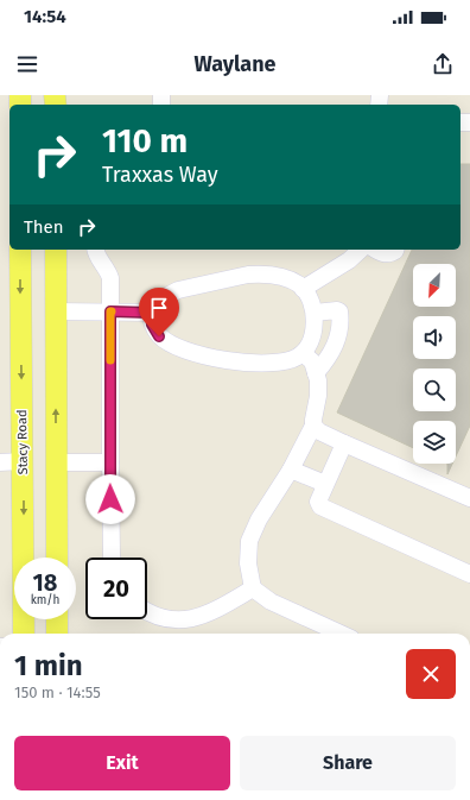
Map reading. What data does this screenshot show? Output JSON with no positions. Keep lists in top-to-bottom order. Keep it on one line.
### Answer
{"streets":{"main road":["Stacy Road"]},"north":"bottom left","page":{"status":"14:54","header":"Waylane","turn":["110 m","Traxxas Way"],"then":"Then","speed":"18 km/h","limit":"20","heading":["1 min","150 m · 14:55"],"buttons":["Exit","Share"]}}
